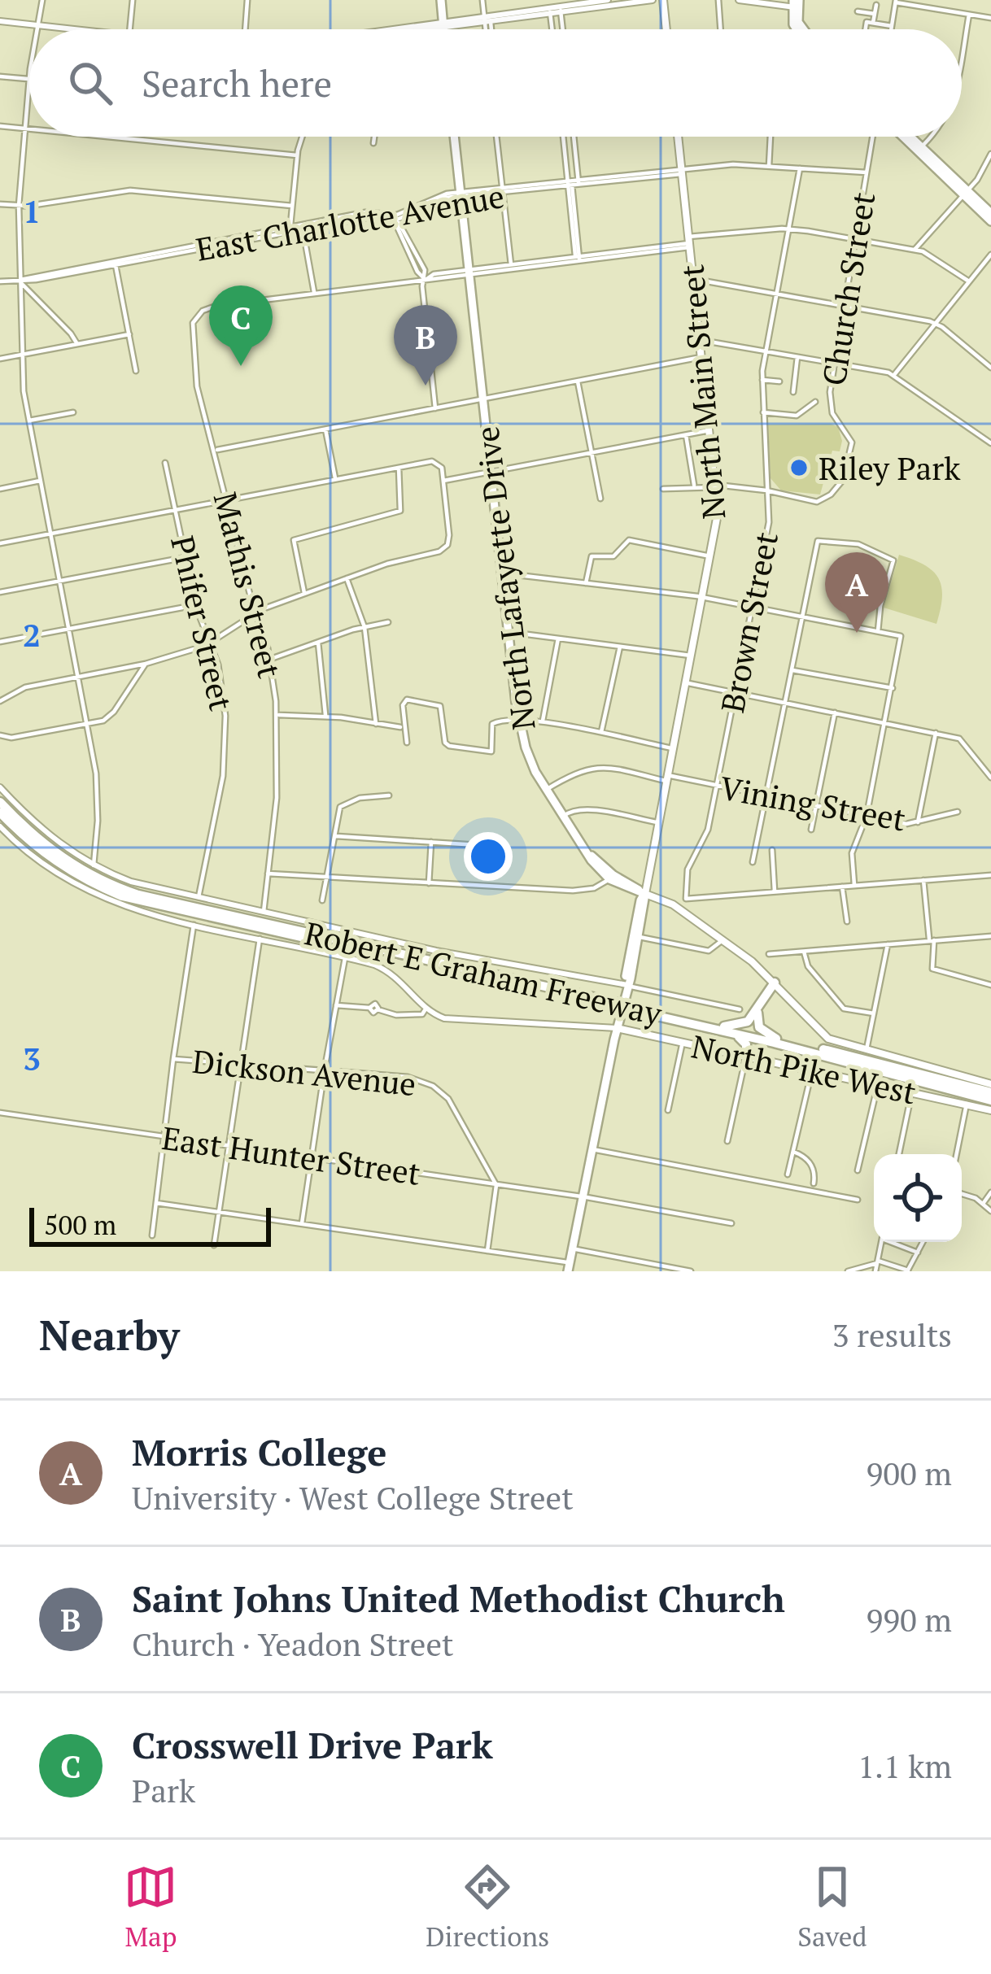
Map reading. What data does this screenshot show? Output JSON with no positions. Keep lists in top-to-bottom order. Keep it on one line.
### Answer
{"streets":{"highway":["Robert E Graham Freeway"],"main road":["North Main Street","North Lafayette Drive","North Pike West"],"street":["East Charlotte Avenue","Church Street","Mathis Street","Brown Street","Phifer Street","Vining Street","Dickson Avenue","East Hunter Street"]},"crossings":[["East Charlotte Avenue","Church Street"],["East Charlotte Avenue","North Main Street"],["East Charlotte Avenue","North Lafayette Drive"],["East Charlotte Avenue","Brown Street"],["Church Street","Brown Street"],["North Main Street","North Lafayette Drive"],["North Main Street","Vining Street"],["North Lafayette Drive","Vining Street"],["Brown Street","Vining Street"],["Dickson Avenue","East Hunter Street"]],"places":["Riley Park"],"scale_bar":"500 m","page":{"search":"Search here","pins":["C","B","A"],"scale":"500 m","heading":["Nearby","3 results"],"list":[{"mark":"A","name":"Morris College","note":"University · West College Street","value":"900 m"},{"mark":"B","name":"Saint Johns United Methodist Church","note":"Church · Yeadon Street","value":"990 m"},{"mark":"C","name":"Crosswell Drive Park","note":"Park","value":"1.1 km"}],"nav":["Map","Directions","Saved"]},"grid":{"rows":["1","2","3"]}}
